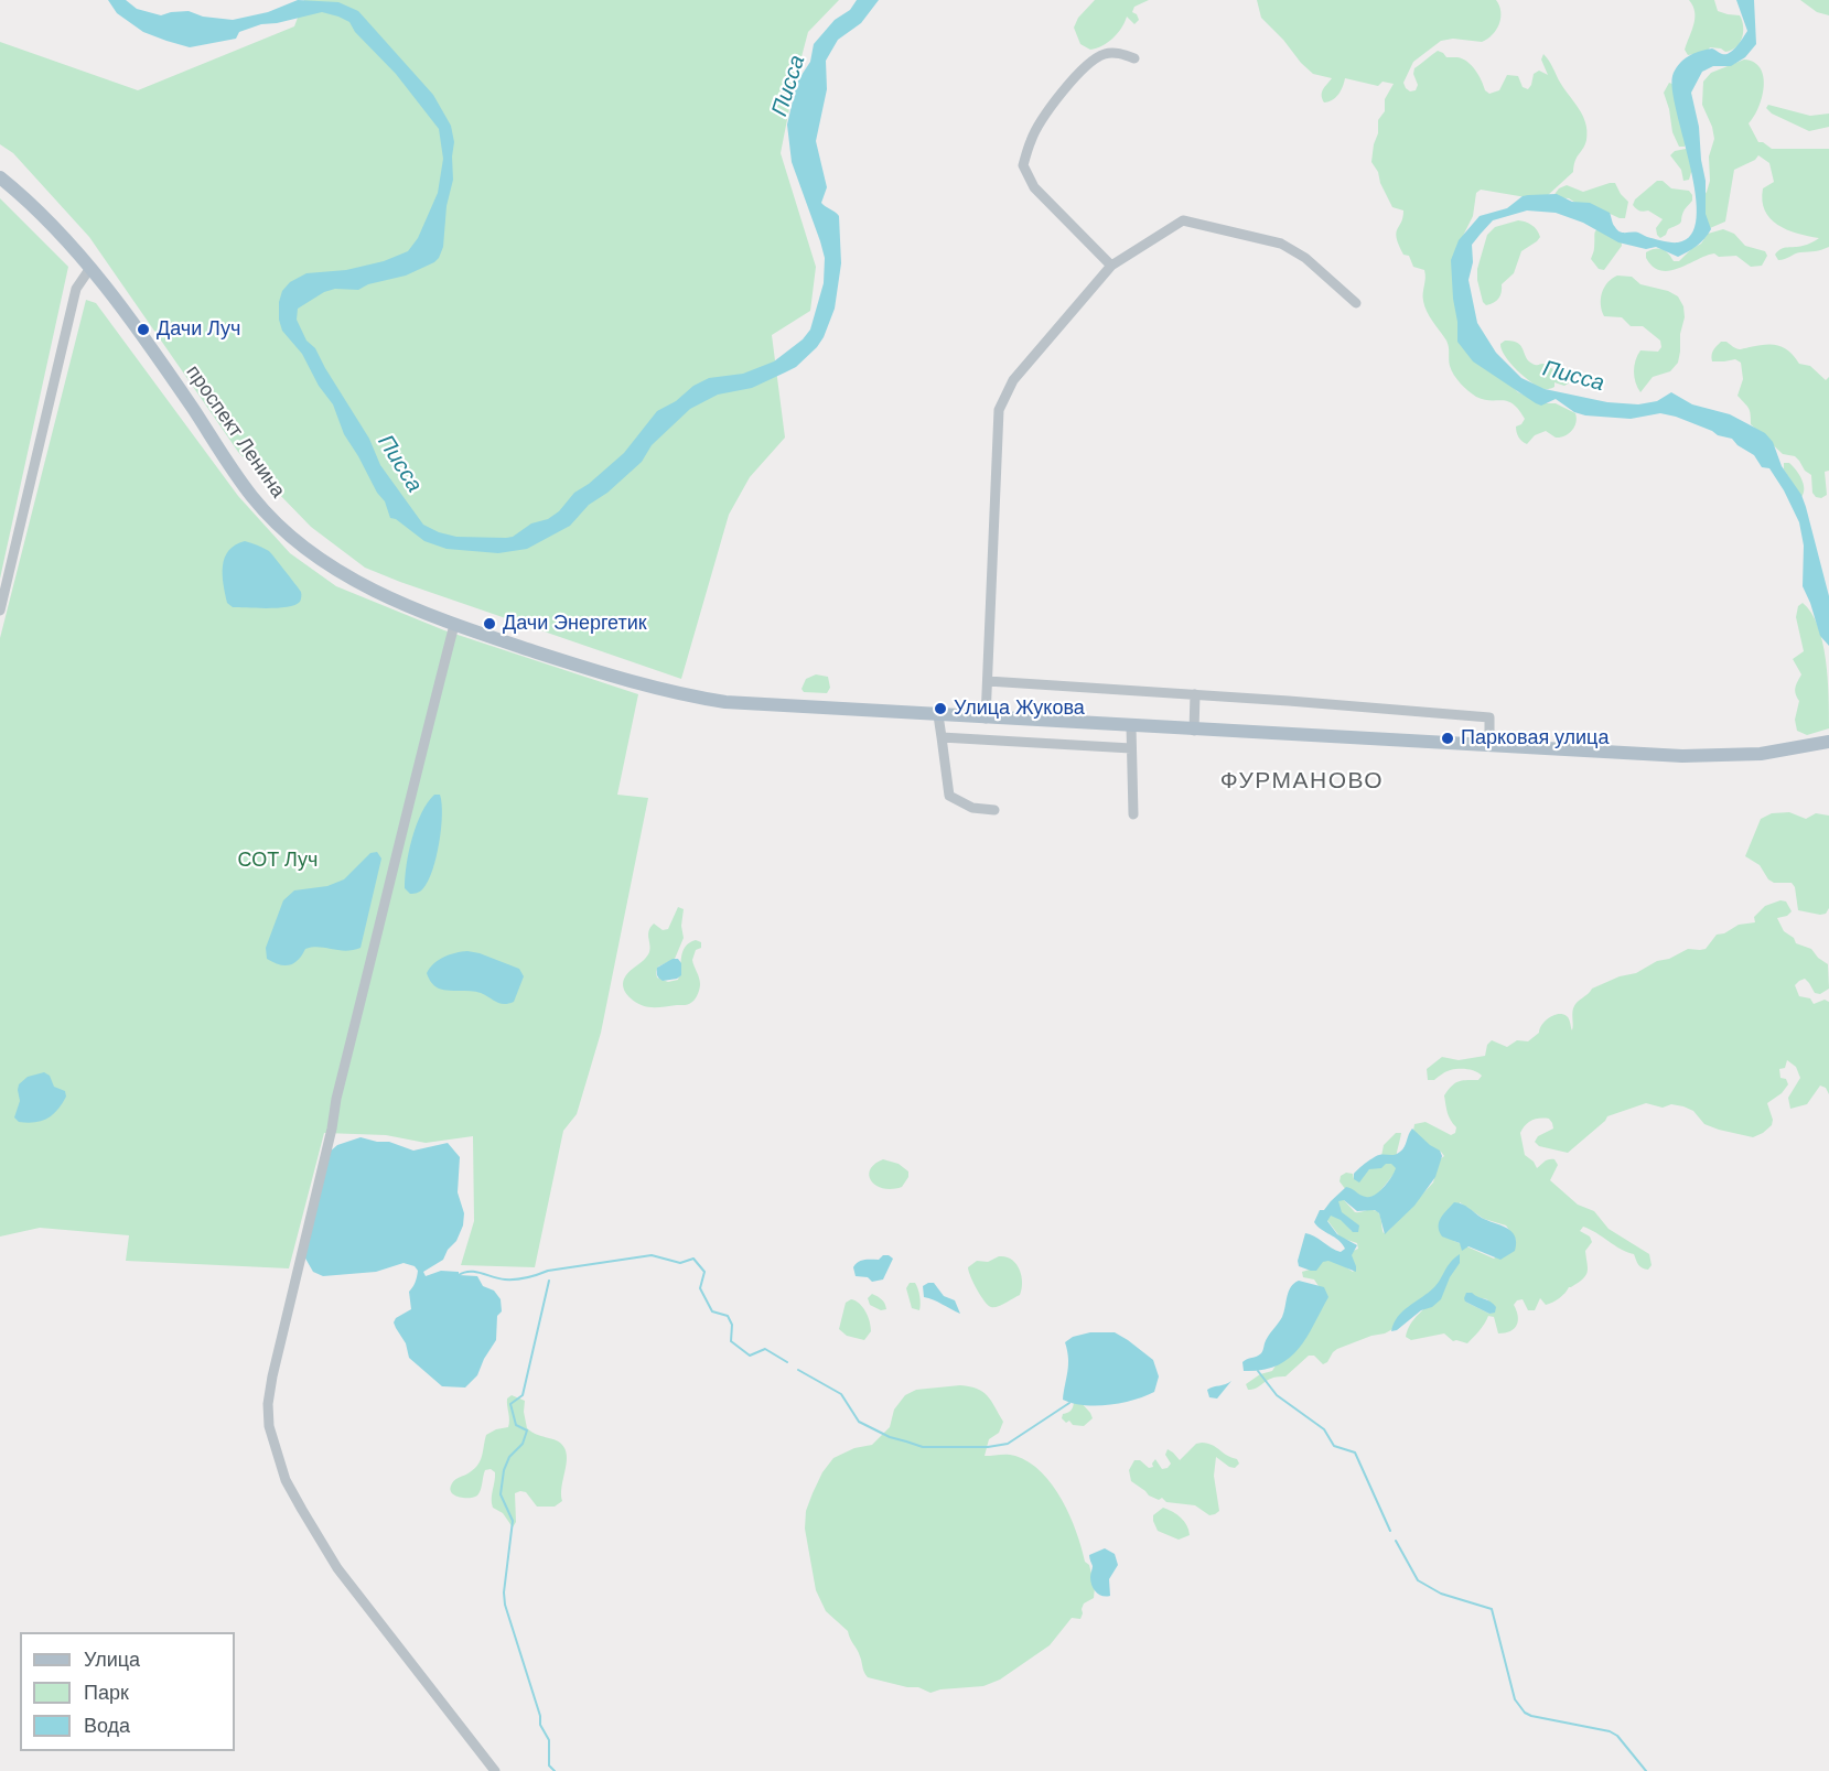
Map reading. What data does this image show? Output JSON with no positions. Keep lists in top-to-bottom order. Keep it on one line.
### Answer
{"streets":{"main road":["проспект Ленина"]},"districts":["ФУРМАНОВО"],"water":["Писса"],"parks":["СОТ Луч"],"places":["Дачи Луч","Дачи Энергетик","Улица Жукова","Парковая улица"],"legend":["Улица","Парк","Вода"]}
